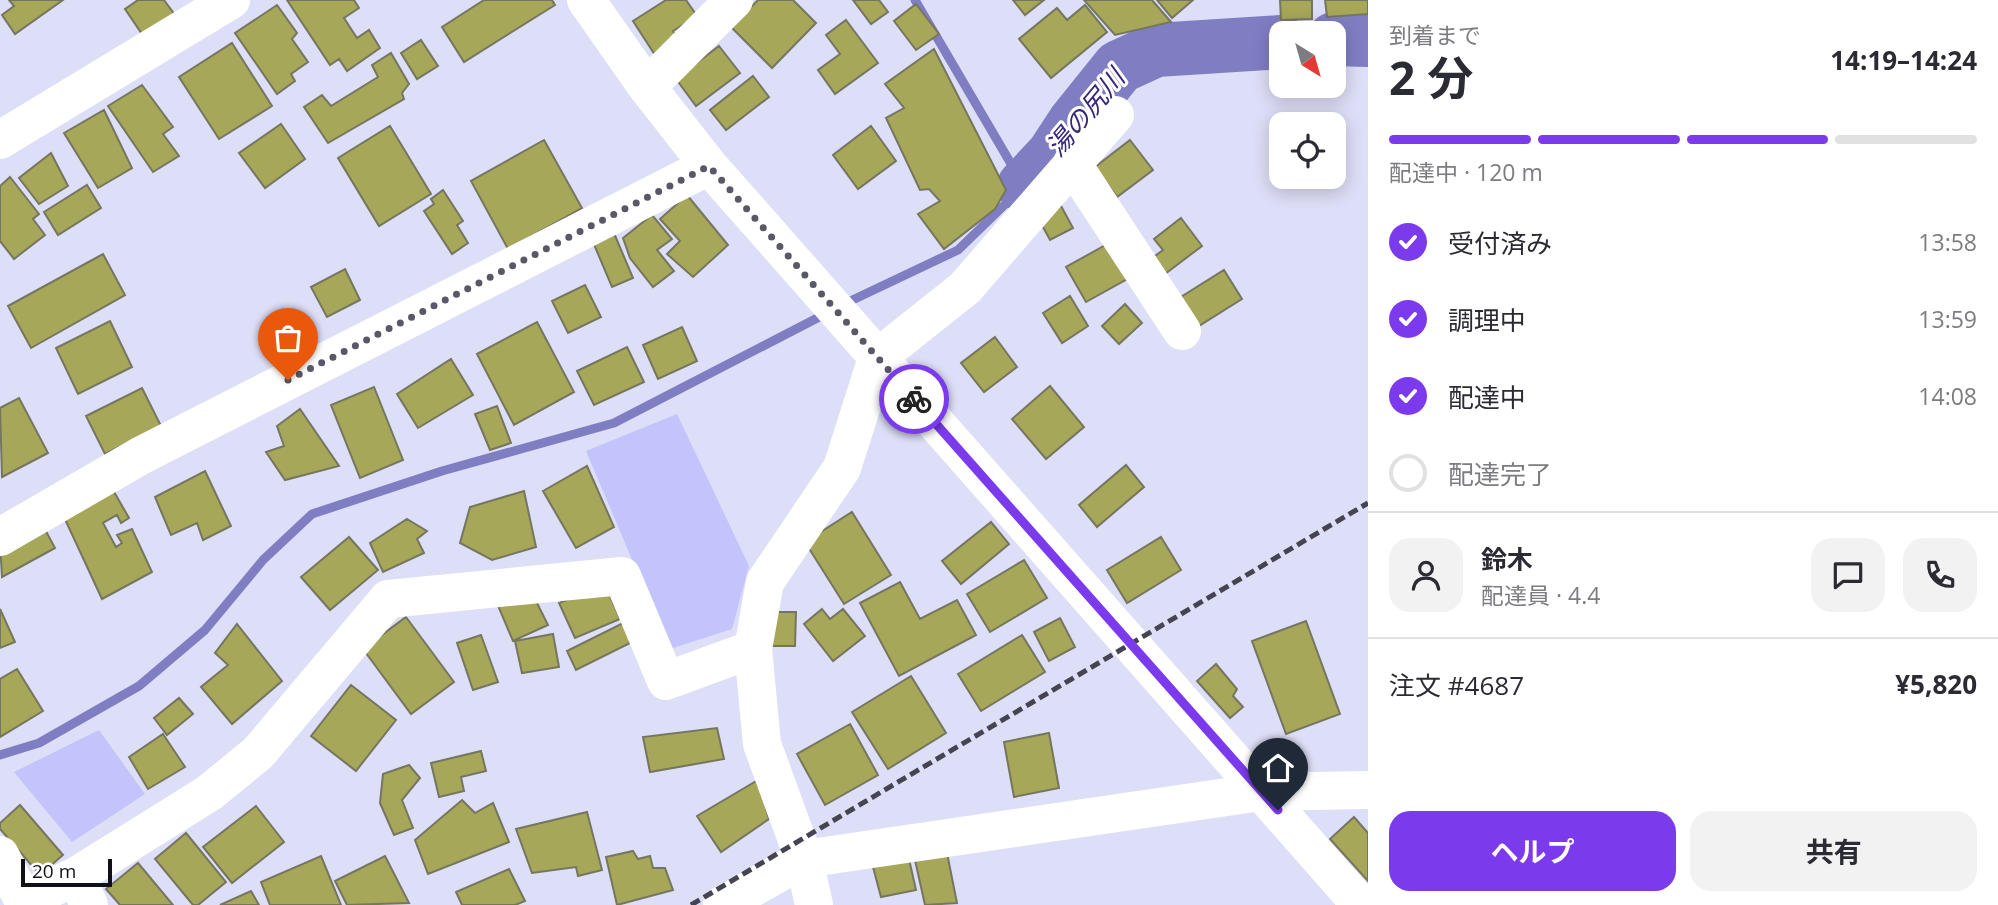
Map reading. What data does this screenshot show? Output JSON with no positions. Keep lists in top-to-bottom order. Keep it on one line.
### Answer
{"water":["湯の尻川"],"scale_bar":"20 m","north":"bottom right","page":{"heading":["2 分","到着まで","14:19–14:24"],"panel":["鈴木","配達員 · 4.4","注文 #4687","¥5,820"],"bar":"配達中 · 120 m","list":[["受付済み","13:58"],["調理中","13:59"],["配達中","14:08"],"配達完了"],"buttons":["ヘルプ","共有"],"scale":"20 m"}}
